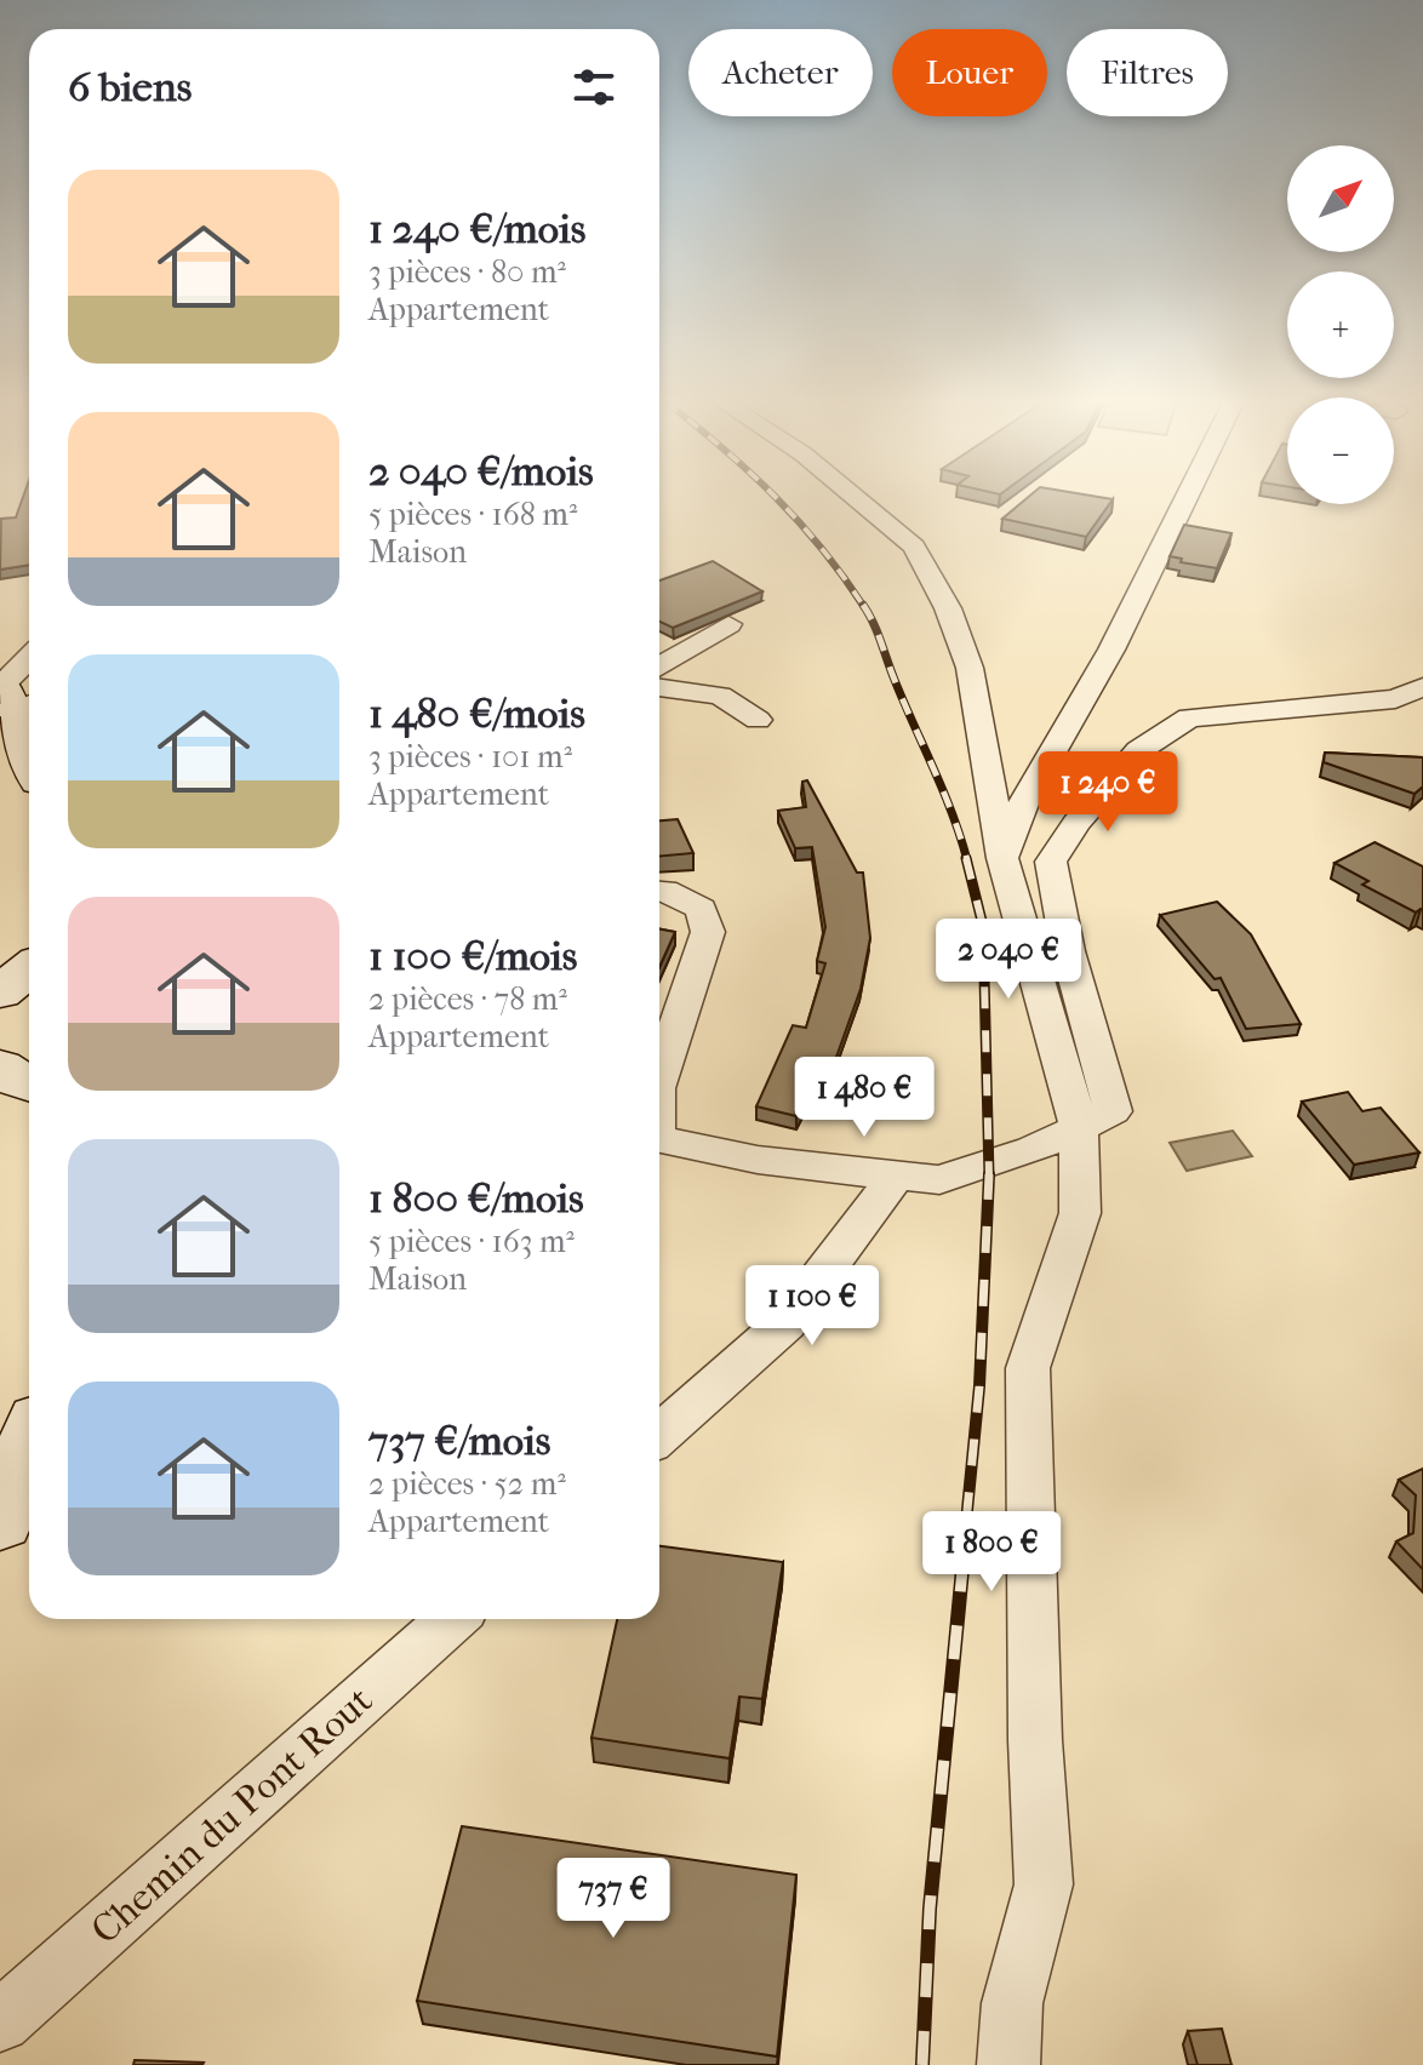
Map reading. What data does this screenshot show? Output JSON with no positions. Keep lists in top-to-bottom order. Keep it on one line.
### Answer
{"streets":{"street":["Chemin du Pont Rout"]},"north":"top right","page":{"chip":["Acheter","Louer","Filtres"],"heading":"6 biens","map_buttons":["+","−"],"list":[{"name":"1 240 €/mois","note":"3 pièces · 80 m² · Appartement"},{"name":"2 040 €/mois","note":"5 pièces · 168 m² · Maison"},{"name":"1 480 €/mois","note":"3 pièces · 101 m² · Appartement"},{"name":"1 100 €/mois","note":"2 pièces · 78 m² · Appartement"},{"name":"1 800 €/mois","note":"5 pièces · 163 m² · Maison"},{"name":"737 €/mois","note":"2 pièces · 52 m² · Appartement"}],"price":["1 240 €","2 040 €","1 480 €","1 100 €","1 800 €","737 €"]}}
